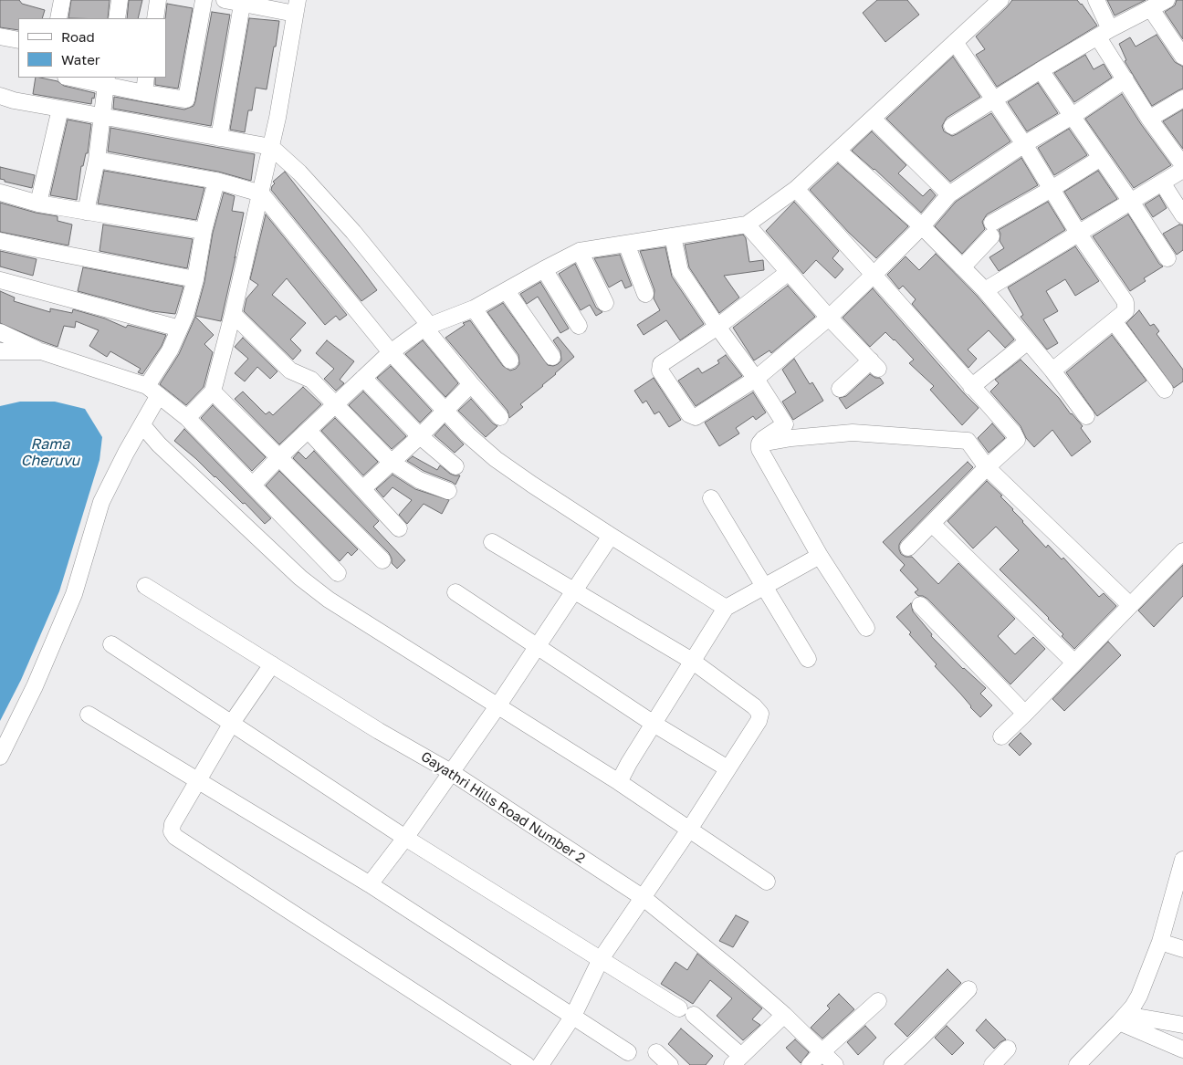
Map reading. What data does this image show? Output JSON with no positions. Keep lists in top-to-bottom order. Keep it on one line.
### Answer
{"streets":{"street":["Gayathri Hills Road Number 2"]},"water":["Rama Cheruvu"],"legend":["Road","Water"]}
